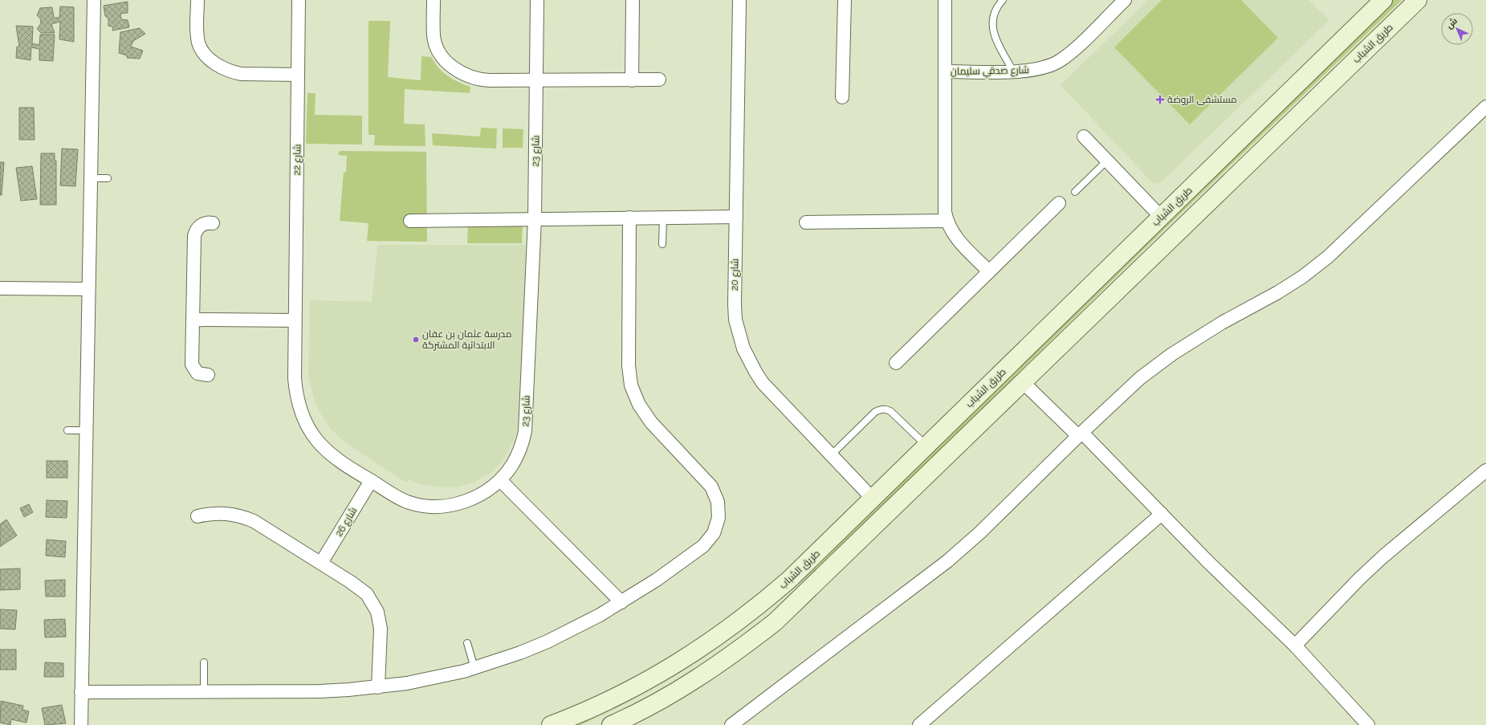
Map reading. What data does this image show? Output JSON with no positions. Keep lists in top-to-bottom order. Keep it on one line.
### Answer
{"streets":{"main road":["طريق الشباب"],"street":["شارع صدقي سليمان","شارع 23","شارع 22","شارع 20","شارع 26"]},"crossings":[["طريق الشباب","شارع 20"],["شارع 23","شارع 22"],["شارع 23","شارع 26"]],"places":{"health":["مستشفى الروضة"],"other":["مدرسة عثمان بن عفان الابتدائية المشتركة"]},"north":"top left"}
